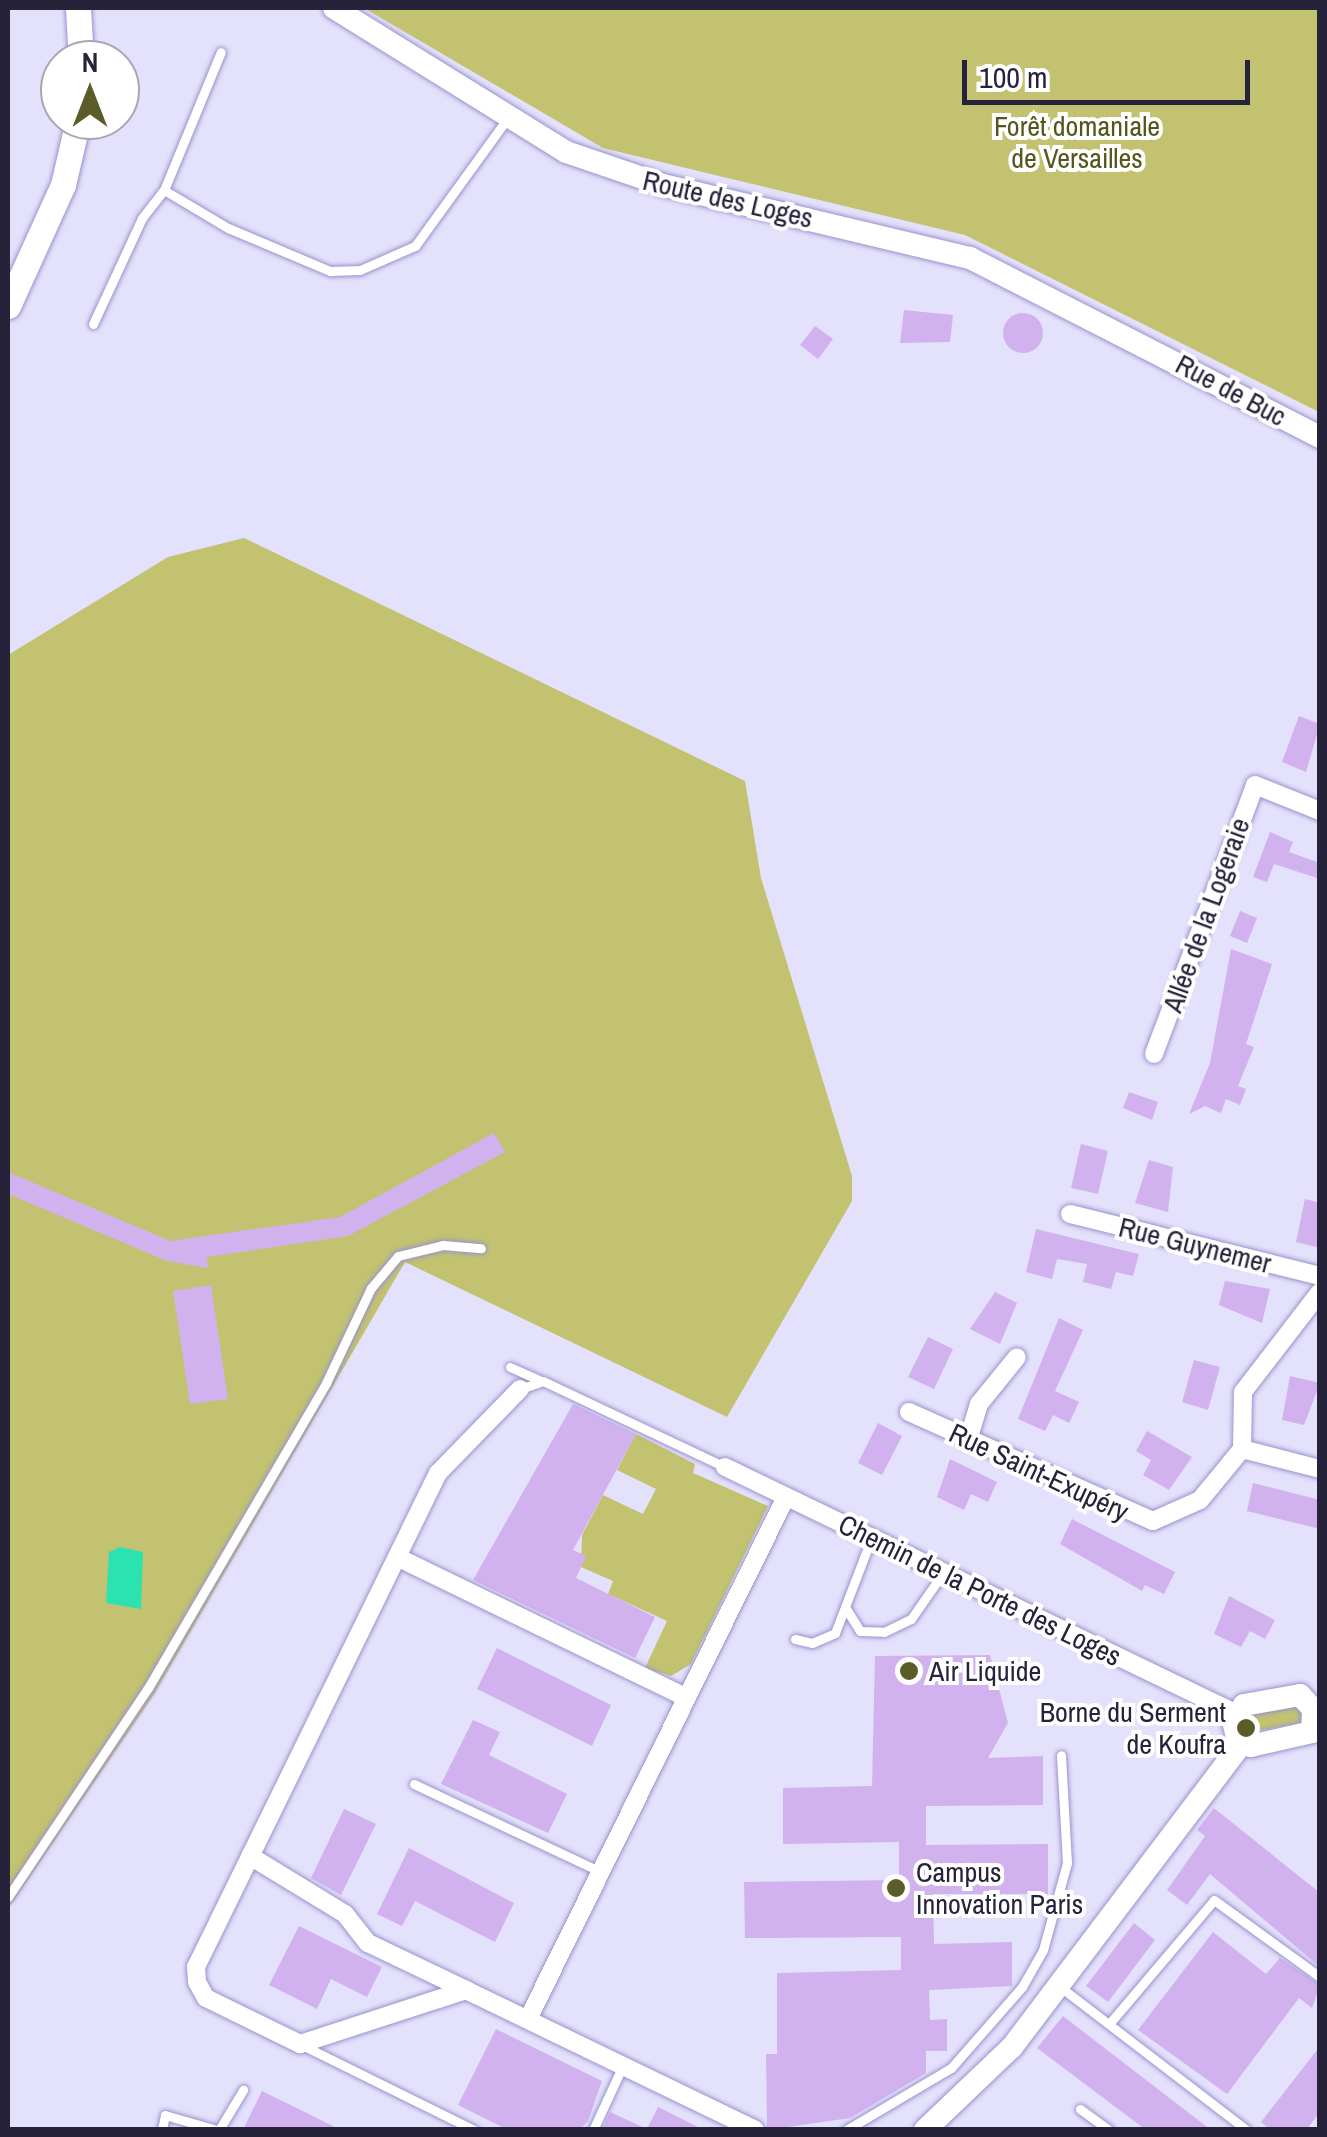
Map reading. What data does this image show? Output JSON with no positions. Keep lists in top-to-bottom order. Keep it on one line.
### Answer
{"streets":{"street":["Route des Loges","Rue de Buc","Allée de la Logeraie","Rue Guynemer","Rue Saint-Exupéry","Chemin de la Porte des Loges"]},"crossings":[["Route des Loges","Rue de Buc"]],"parks":["Forêt domaniale de Versailles"],"places":["Air Liquide","Borne du Serment de Koufra","Campus Innovation Paris"],"scale_bar":"100 m","north":"top"}
